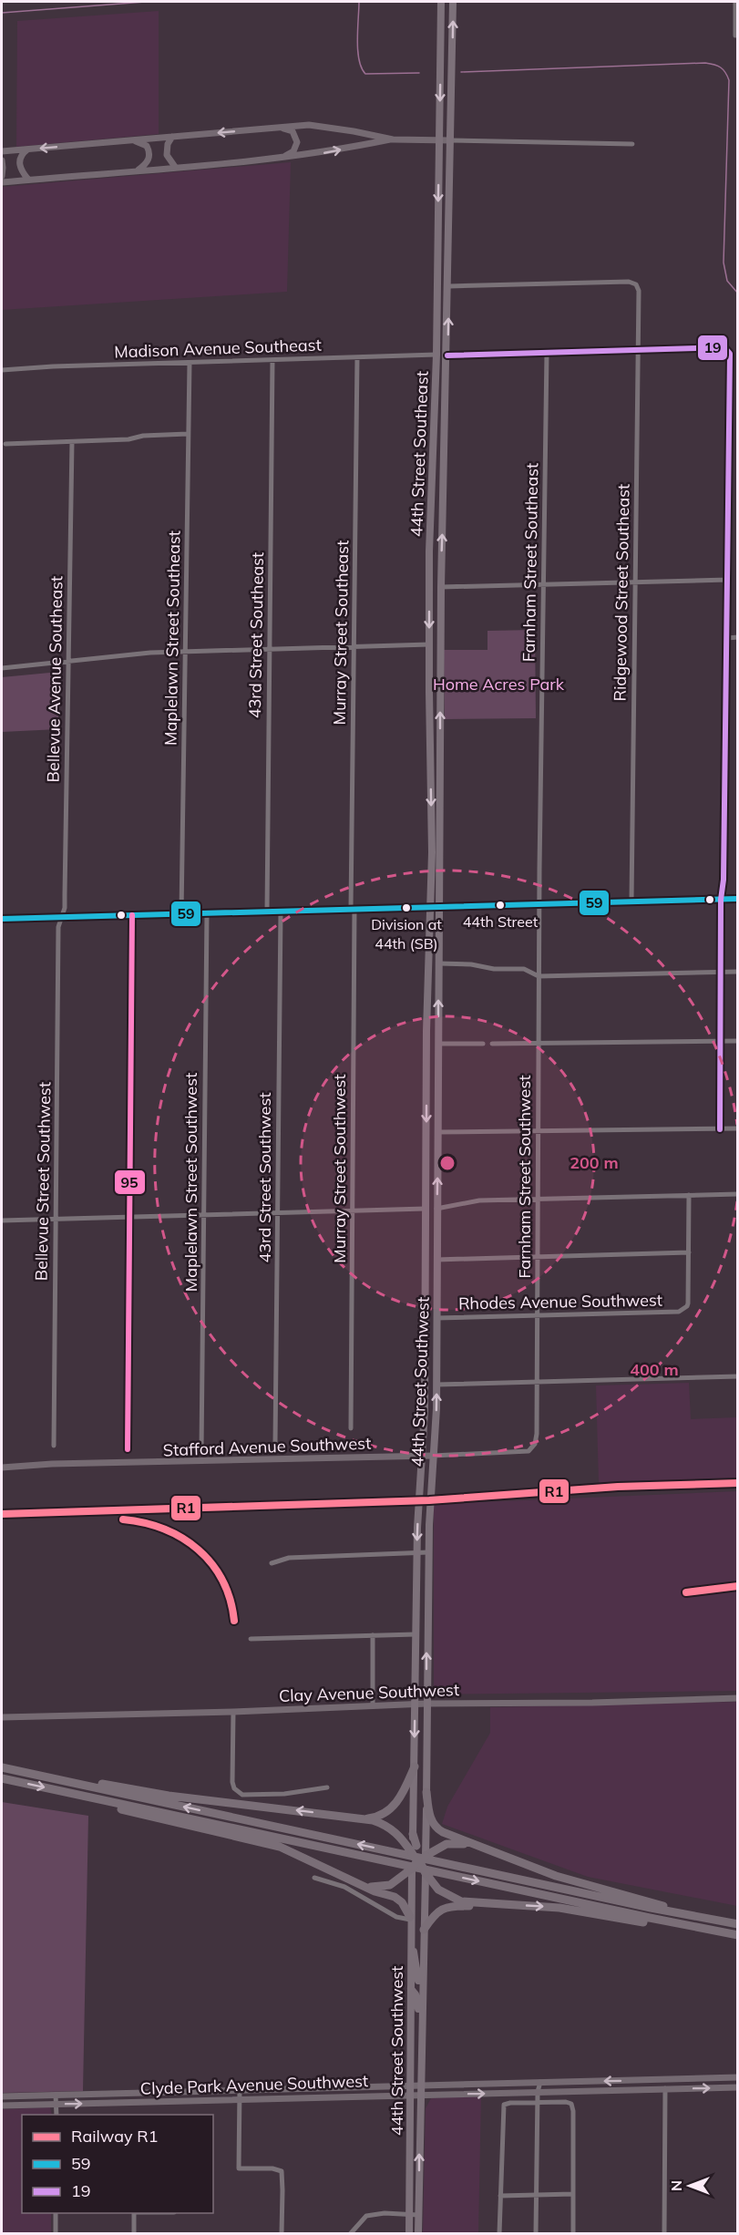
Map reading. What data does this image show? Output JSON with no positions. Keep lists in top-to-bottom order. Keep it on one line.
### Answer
{"streets":{"main road":["44th Street Southeast","44th Street Southwest"],"street":["Madison Avenue Southeast","Farnham Street Southeast","Ridgewood Street Southeast","Murray Street Southeast","43rd Street Southeast","Maplelawn Street Southeast","Bellevue Avenue Southeast","Murray Street Southwest","Farnham Street Southwest","43rd Street Southwest","Bellevue Street Southwest","Maplelawn Street Southwest","Rhodes Avenue Southwest","Stafford Avenue Southwest","Clay Avenue Southwest","Clyde Park Avenue Southwest"]},"crossings":[["Madison Avenue Southeast","44th Street Southeast"],["Madison Avenue Southeast","Murray Street Southeast"],["Madison Avenue Southeast","43rd Street Southeast"],["Madison Avenue Southeast","Maplelawn Street Southeast"],["44th Street Southeast","Ridgewood Street Southeast"],["44th Street Southeast","44th Street Southwest"],["Farnham Street Southeast","Farnham Street Southwest"],["Murray Street Southeast","Murray Street Southwest"],["Bellevue Avenue Southeast","Bellevue Street Southwest"],["Farnham Street Southwest","Rhodes Avenue Southwest"],["Farnham Street Southwest","Stafford Avenue Southwest"],["Rhodes Avenue Southwest","44th Street Southwest"],["44th Street Southwest","Stafford Avenue Southwest"],["44th Street Southwest","Clay Avenue Southwest"],["44th Street Southwest","Clyde Park Avenue Southwest"]],"parks":["Home Acres Park"],"places":["44th Street","Division at 44th (SB)"],"lines":["transit line 19","transit line 59","transit line 95","rail line R1"],"legend":["Railway R1","59","19"],"north":"left","rings":["200 m","400 m"]}
